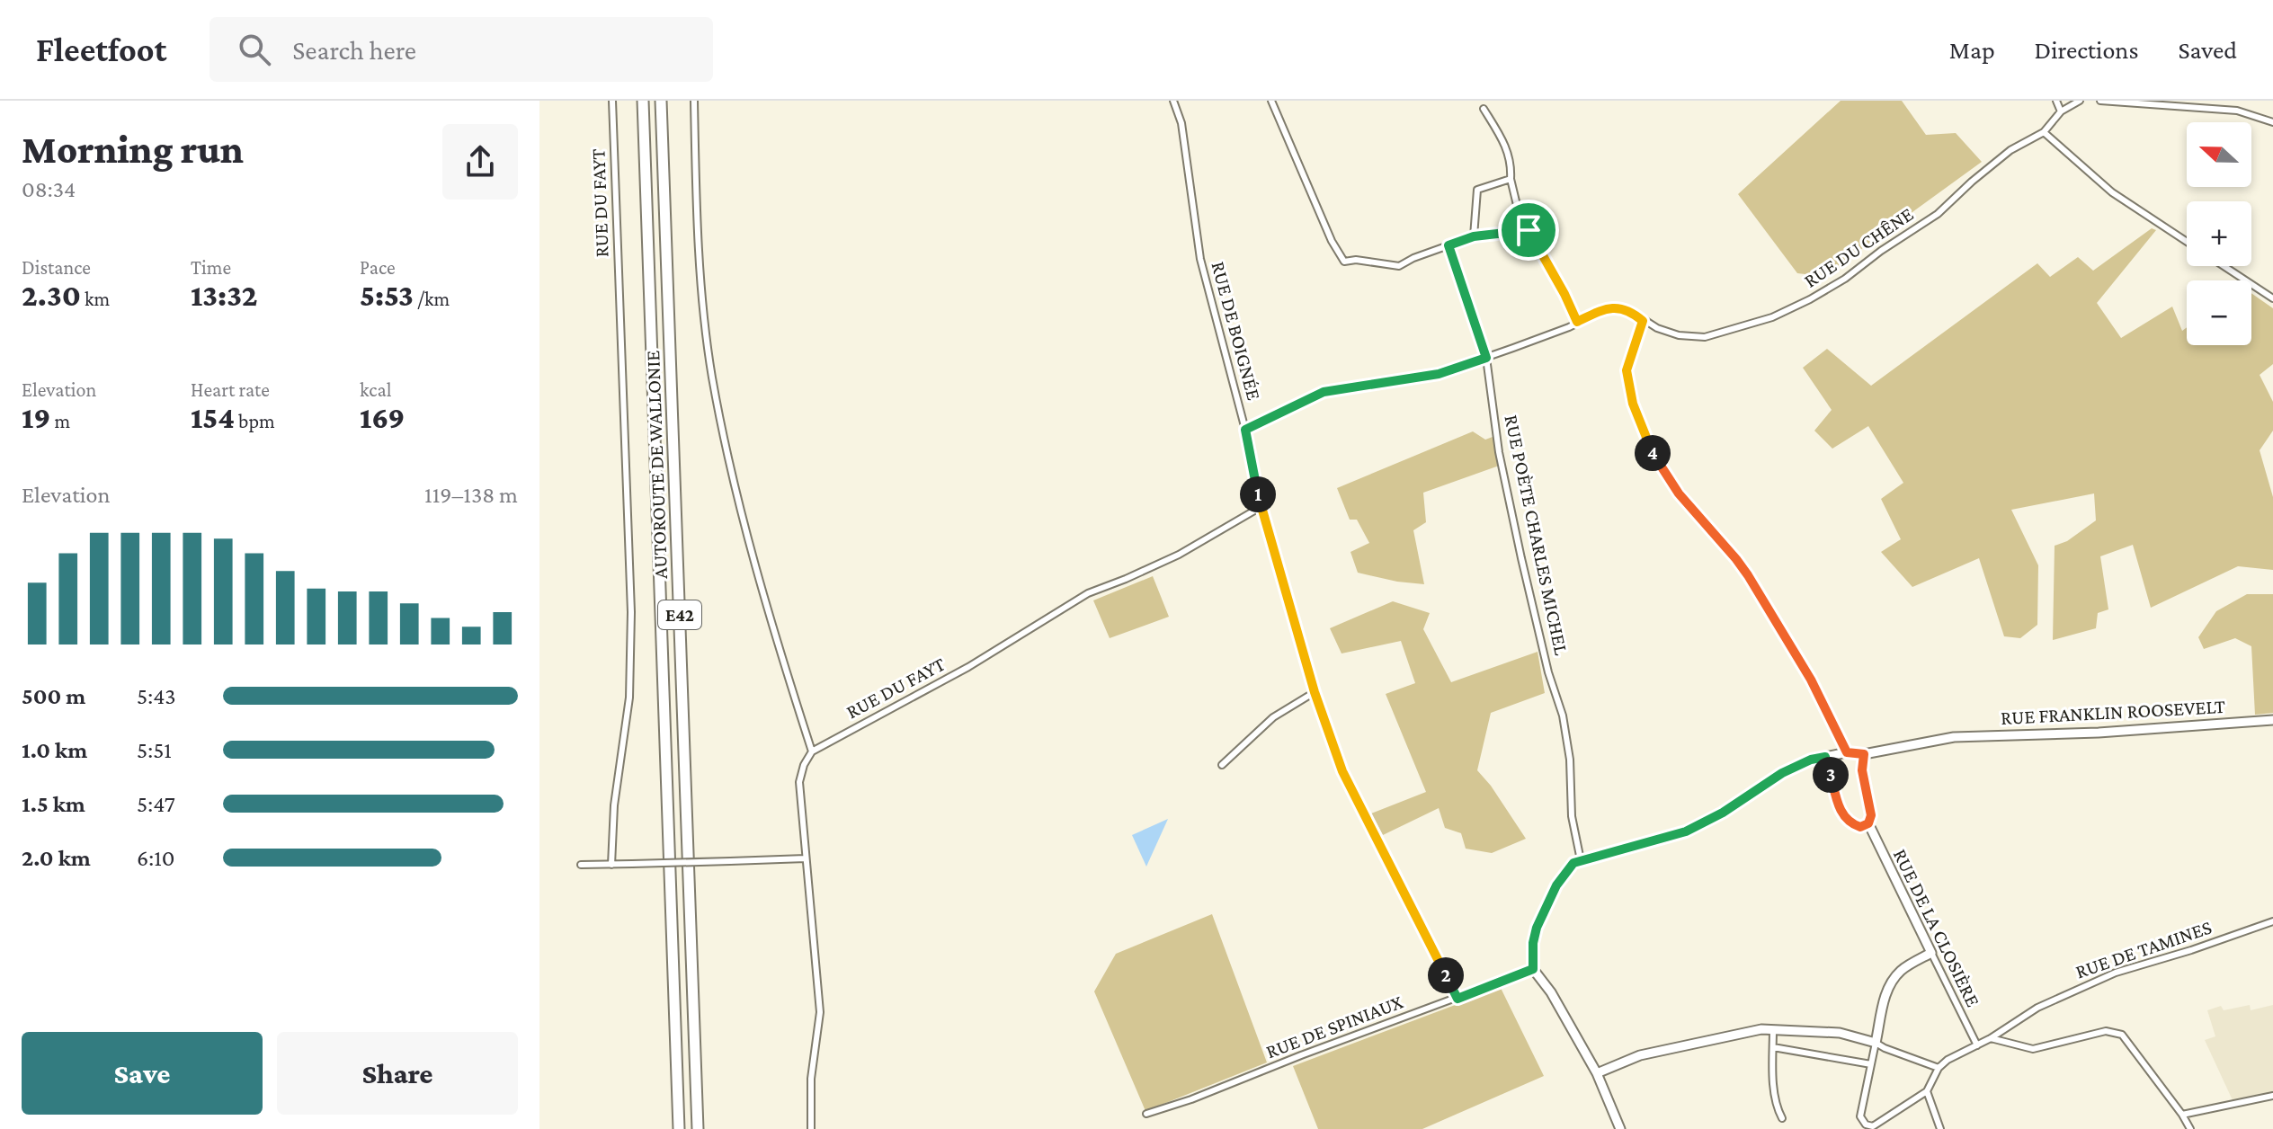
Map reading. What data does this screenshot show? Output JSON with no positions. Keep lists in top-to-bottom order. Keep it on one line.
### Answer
{"streets":{"highway":["AUTOROUTE DE WALLONIE","E42"],"main road":["RUE FRANKLIN ROOSEVELT","RUE DE LA CLOSIÈRE"],"street":["RUE DU FAYT","RUE DU CHÊNE","RUE DE BOIGNÉE","RUE POÈTE CHARLES MICHEL","RUE DE TAMINES","RUE DE SPINIAUX"]},"crossings":[["RUE DU FAYT","RUE DE BOIGNÉE"],["RUE DE BOIGNÉE","RUE DE SPINIAUX"],["RUE POÈTE CHARLES MICHEL","RUE FRANKLIN ROOSEVELT"],["RUE FRANKLIN ROOSEVELT","RUE DE LA CLOSIÈRE"],["RUE DE LA CLOSIÈRE","RUE DE TAMINES"]],"north":"left","page":{"header":"Fleetfoot","search":"Search here","nav":["Map","Directions","Saved"],"heading":["Morning run","08:34"],"map_buttons":["+","−"],"stats":[["Distance","2.30 km"],["Time","13:32"],["Pace","5:53 /km"],["Elevation","19 m"],["Heart rate","154 bpm"],["kcal","169"]],"pins":["4","1","3","2"],"chart":["Elevation","119–138 m"],"list":[{"name":"500 m","note":"5:43"},{"name":"1.0 km","note":"5:51"},{"name":"1.5 km","note":"5:47"},{"name":"2.0 km","note":"6:10"}],"buttons":["Save","Share"]}}
